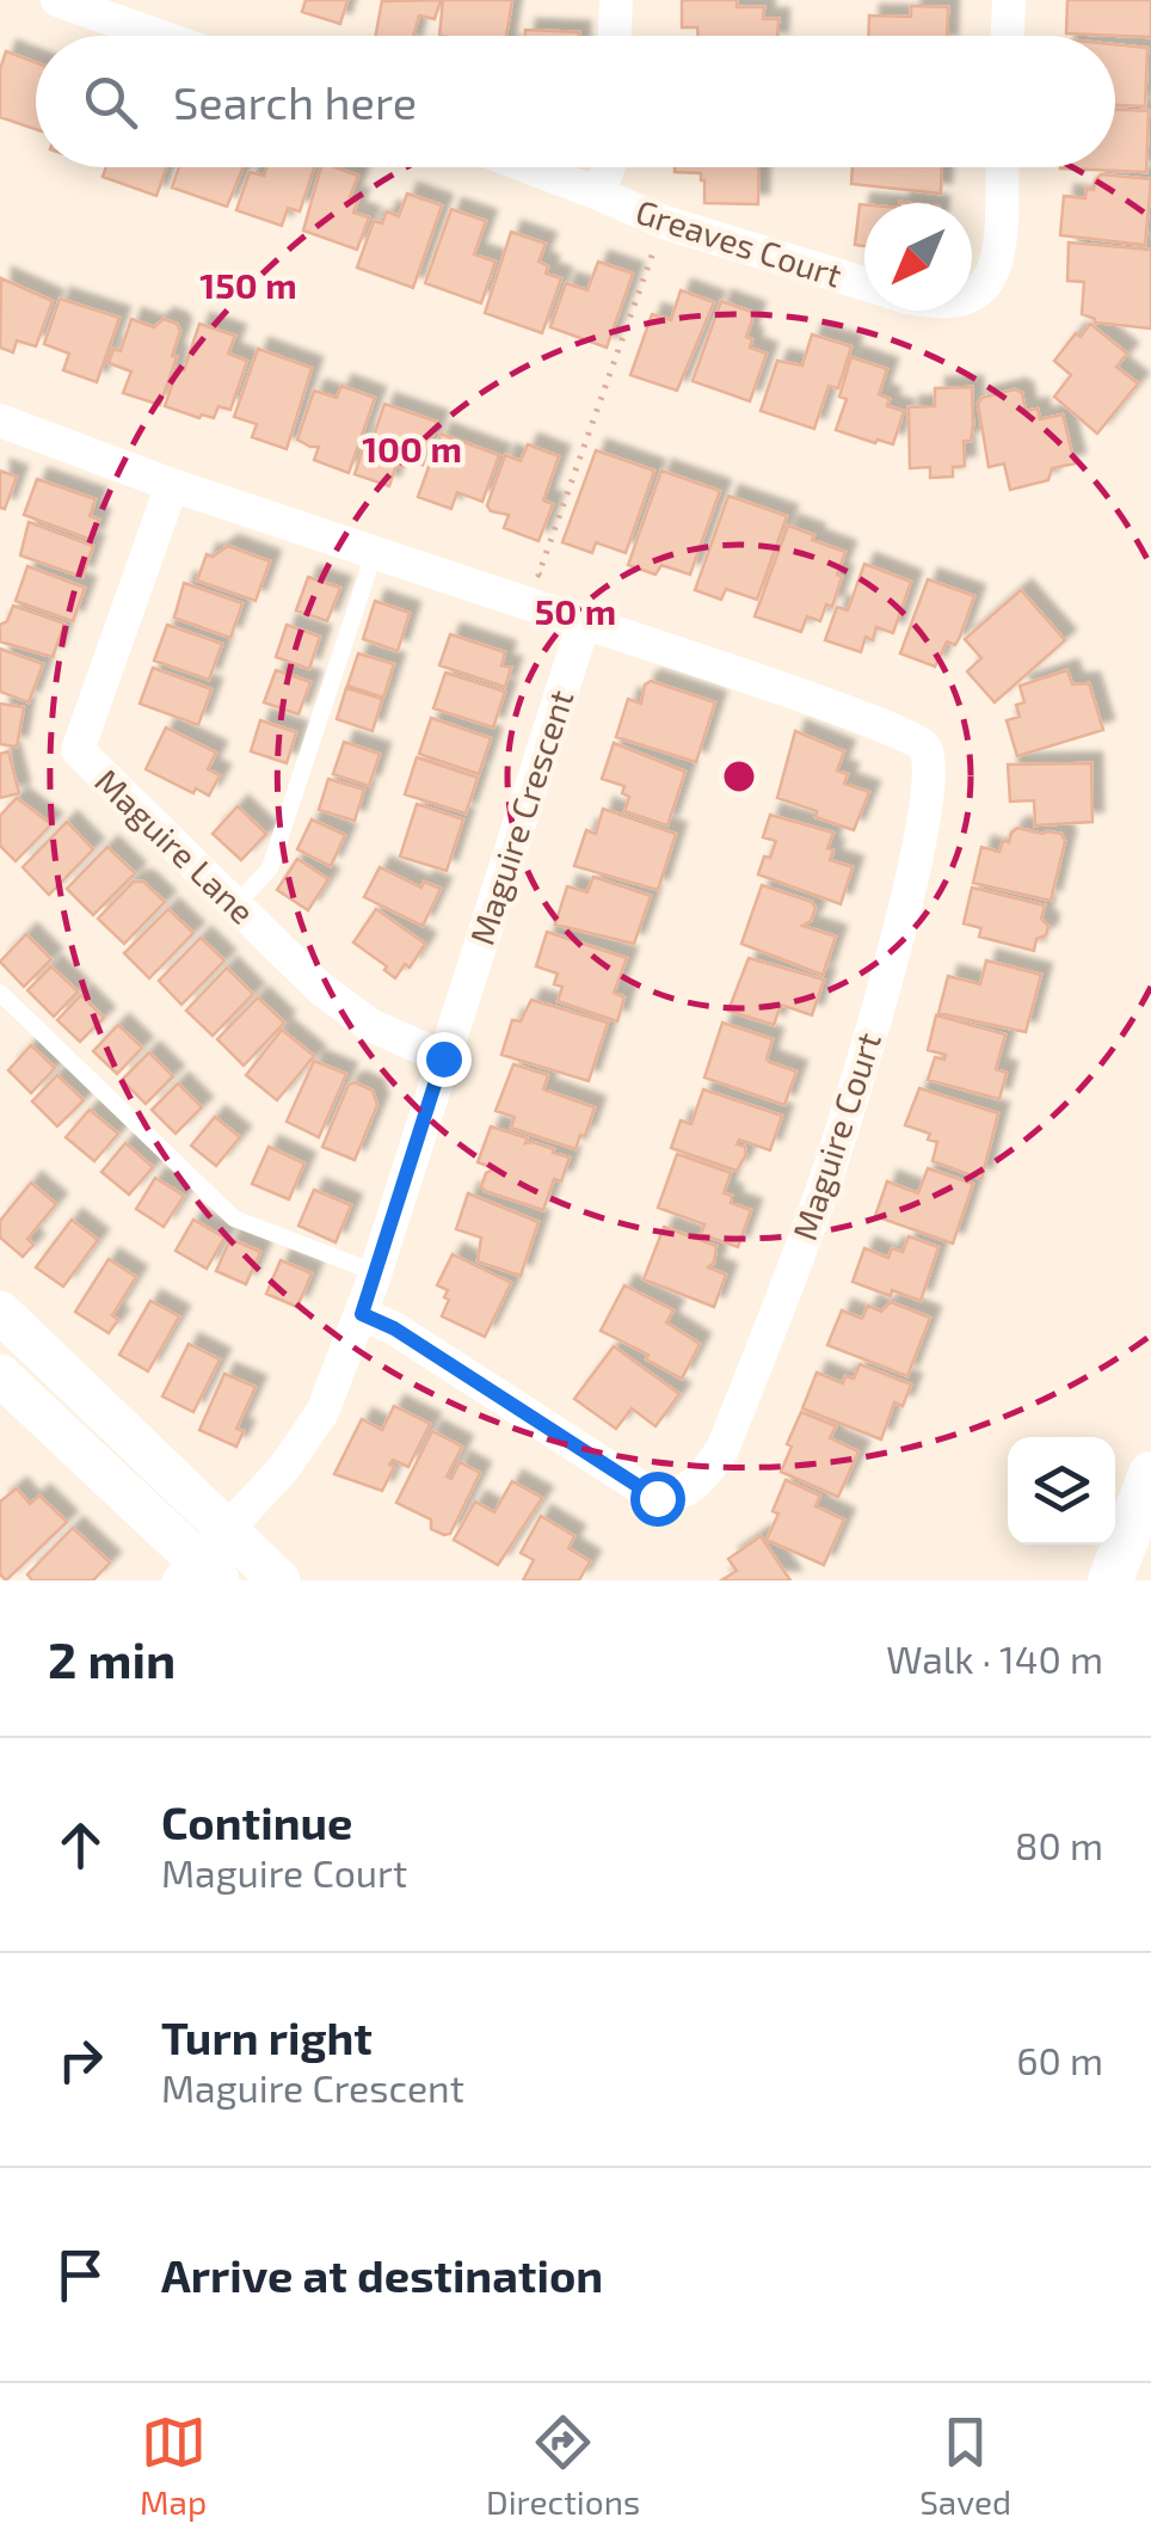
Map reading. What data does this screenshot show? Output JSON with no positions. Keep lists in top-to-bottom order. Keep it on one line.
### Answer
{"streets":{"street":["Greaves Court","Maguire Crescent","Maguire Lane","Maguire Court"]},"crossings":[["Maguire Crescent","Maguire Lane"],["Maguire Crescent","Maguire Court"]],"north":"bottom left","page":{"search":"Search here","heading":["2 min","Walk · 140 m"],"list":[["Continue","Maguire Court","80 m"],["Turn right","Maguire Crescent","60 m"],"Arrive at destination"],"nav":["Map","Directions","Saved"]},"rings":["150 m","100 m","50 m"]}
